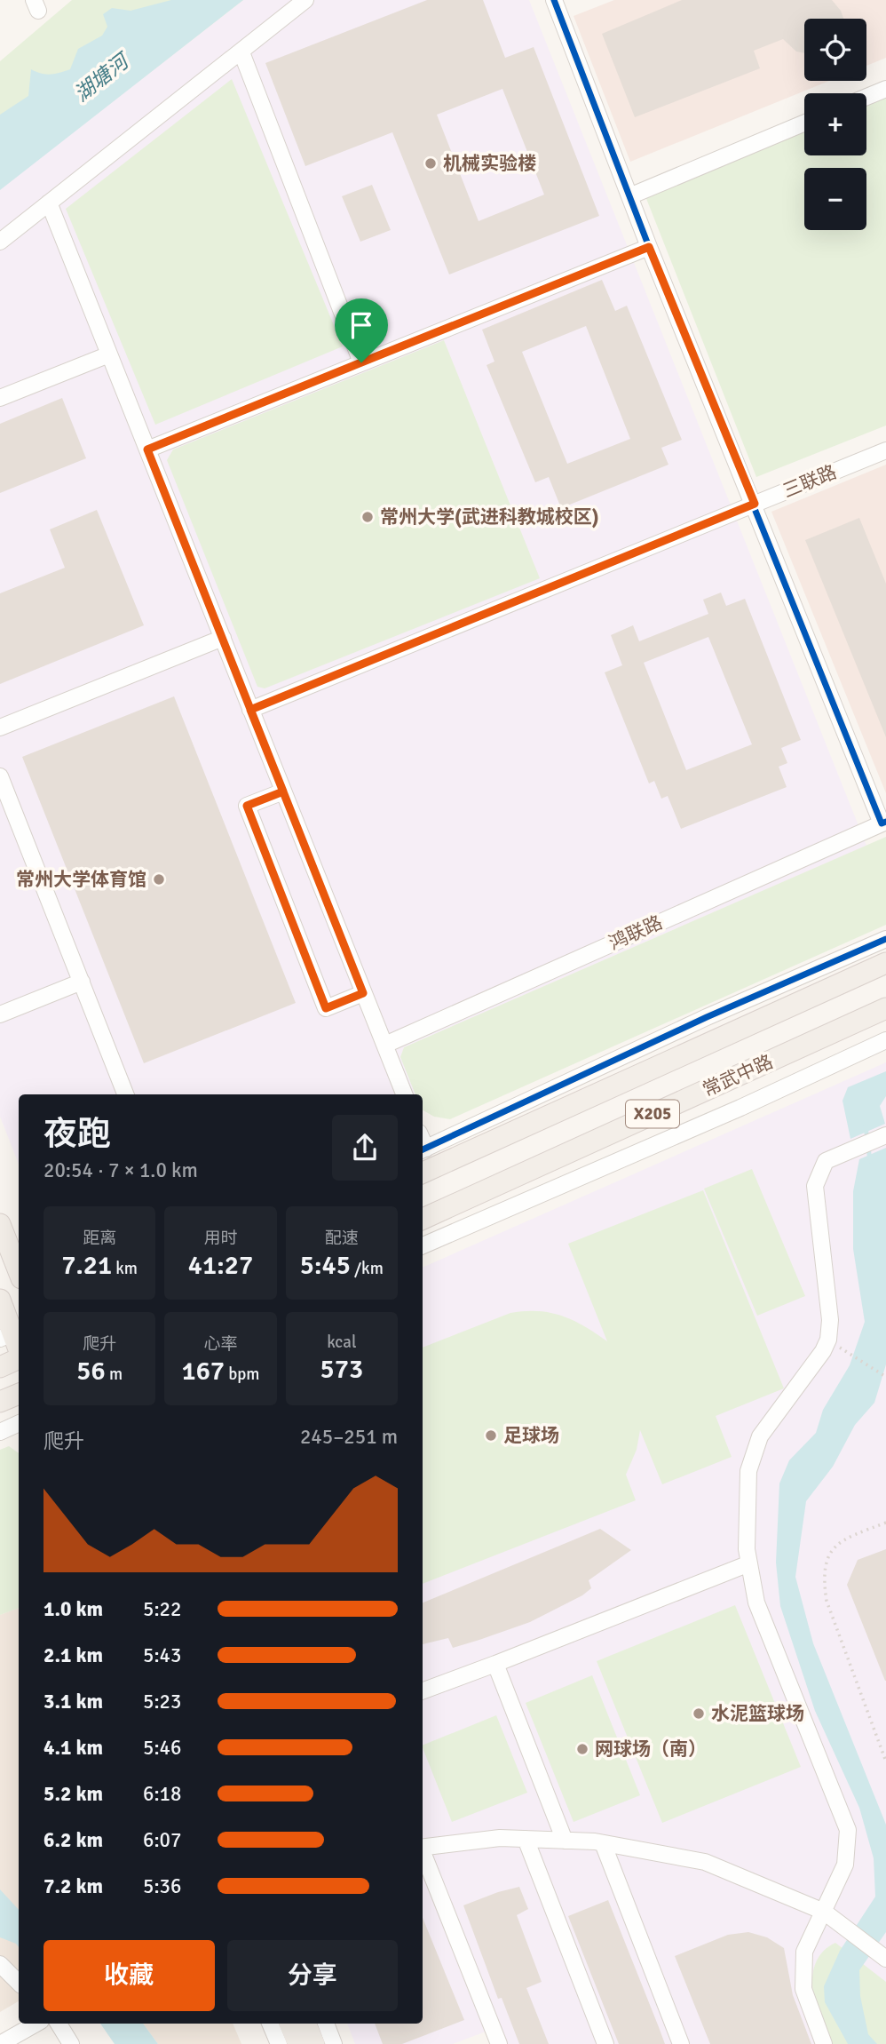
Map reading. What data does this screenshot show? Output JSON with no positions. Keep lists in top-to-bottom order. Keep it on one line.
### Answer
{"streets":{"main road":["常武中路","X205"],"street":["三联路","鸿联路"]},"water":["湖塘河"],"places":["机械实验楼","常州大学(武进科教城校区)","常州大学体育馆","足球场","水泥篮球场","网球场（南）"],"page":{"map_buttons":["+","−"],"heading":["夜跑","20:54 · 7 × 1.0 km"],"stats":[["距离","7.21 km"],["用时","41:27"],["配速","5:45 /km"],["爬升","56 m"],["心率","167 bpm"],["kcal","573"]],"chart":["爬升","245–251 m"],"list":[{"name":"1.0 km","note":"5:22"},{"name":"2.1 km","note":"5:43"},{"name":"3.1 km","note":"5:23"},{"name":"4.1 km","note":"5:46"},{"name":"5.2 km","note":"6:18"},{"name":"6.2 km","note":"6:07"},{"name":"7.2 km","note":"5:36"}],"buttons":["收藏","分享"]}}
